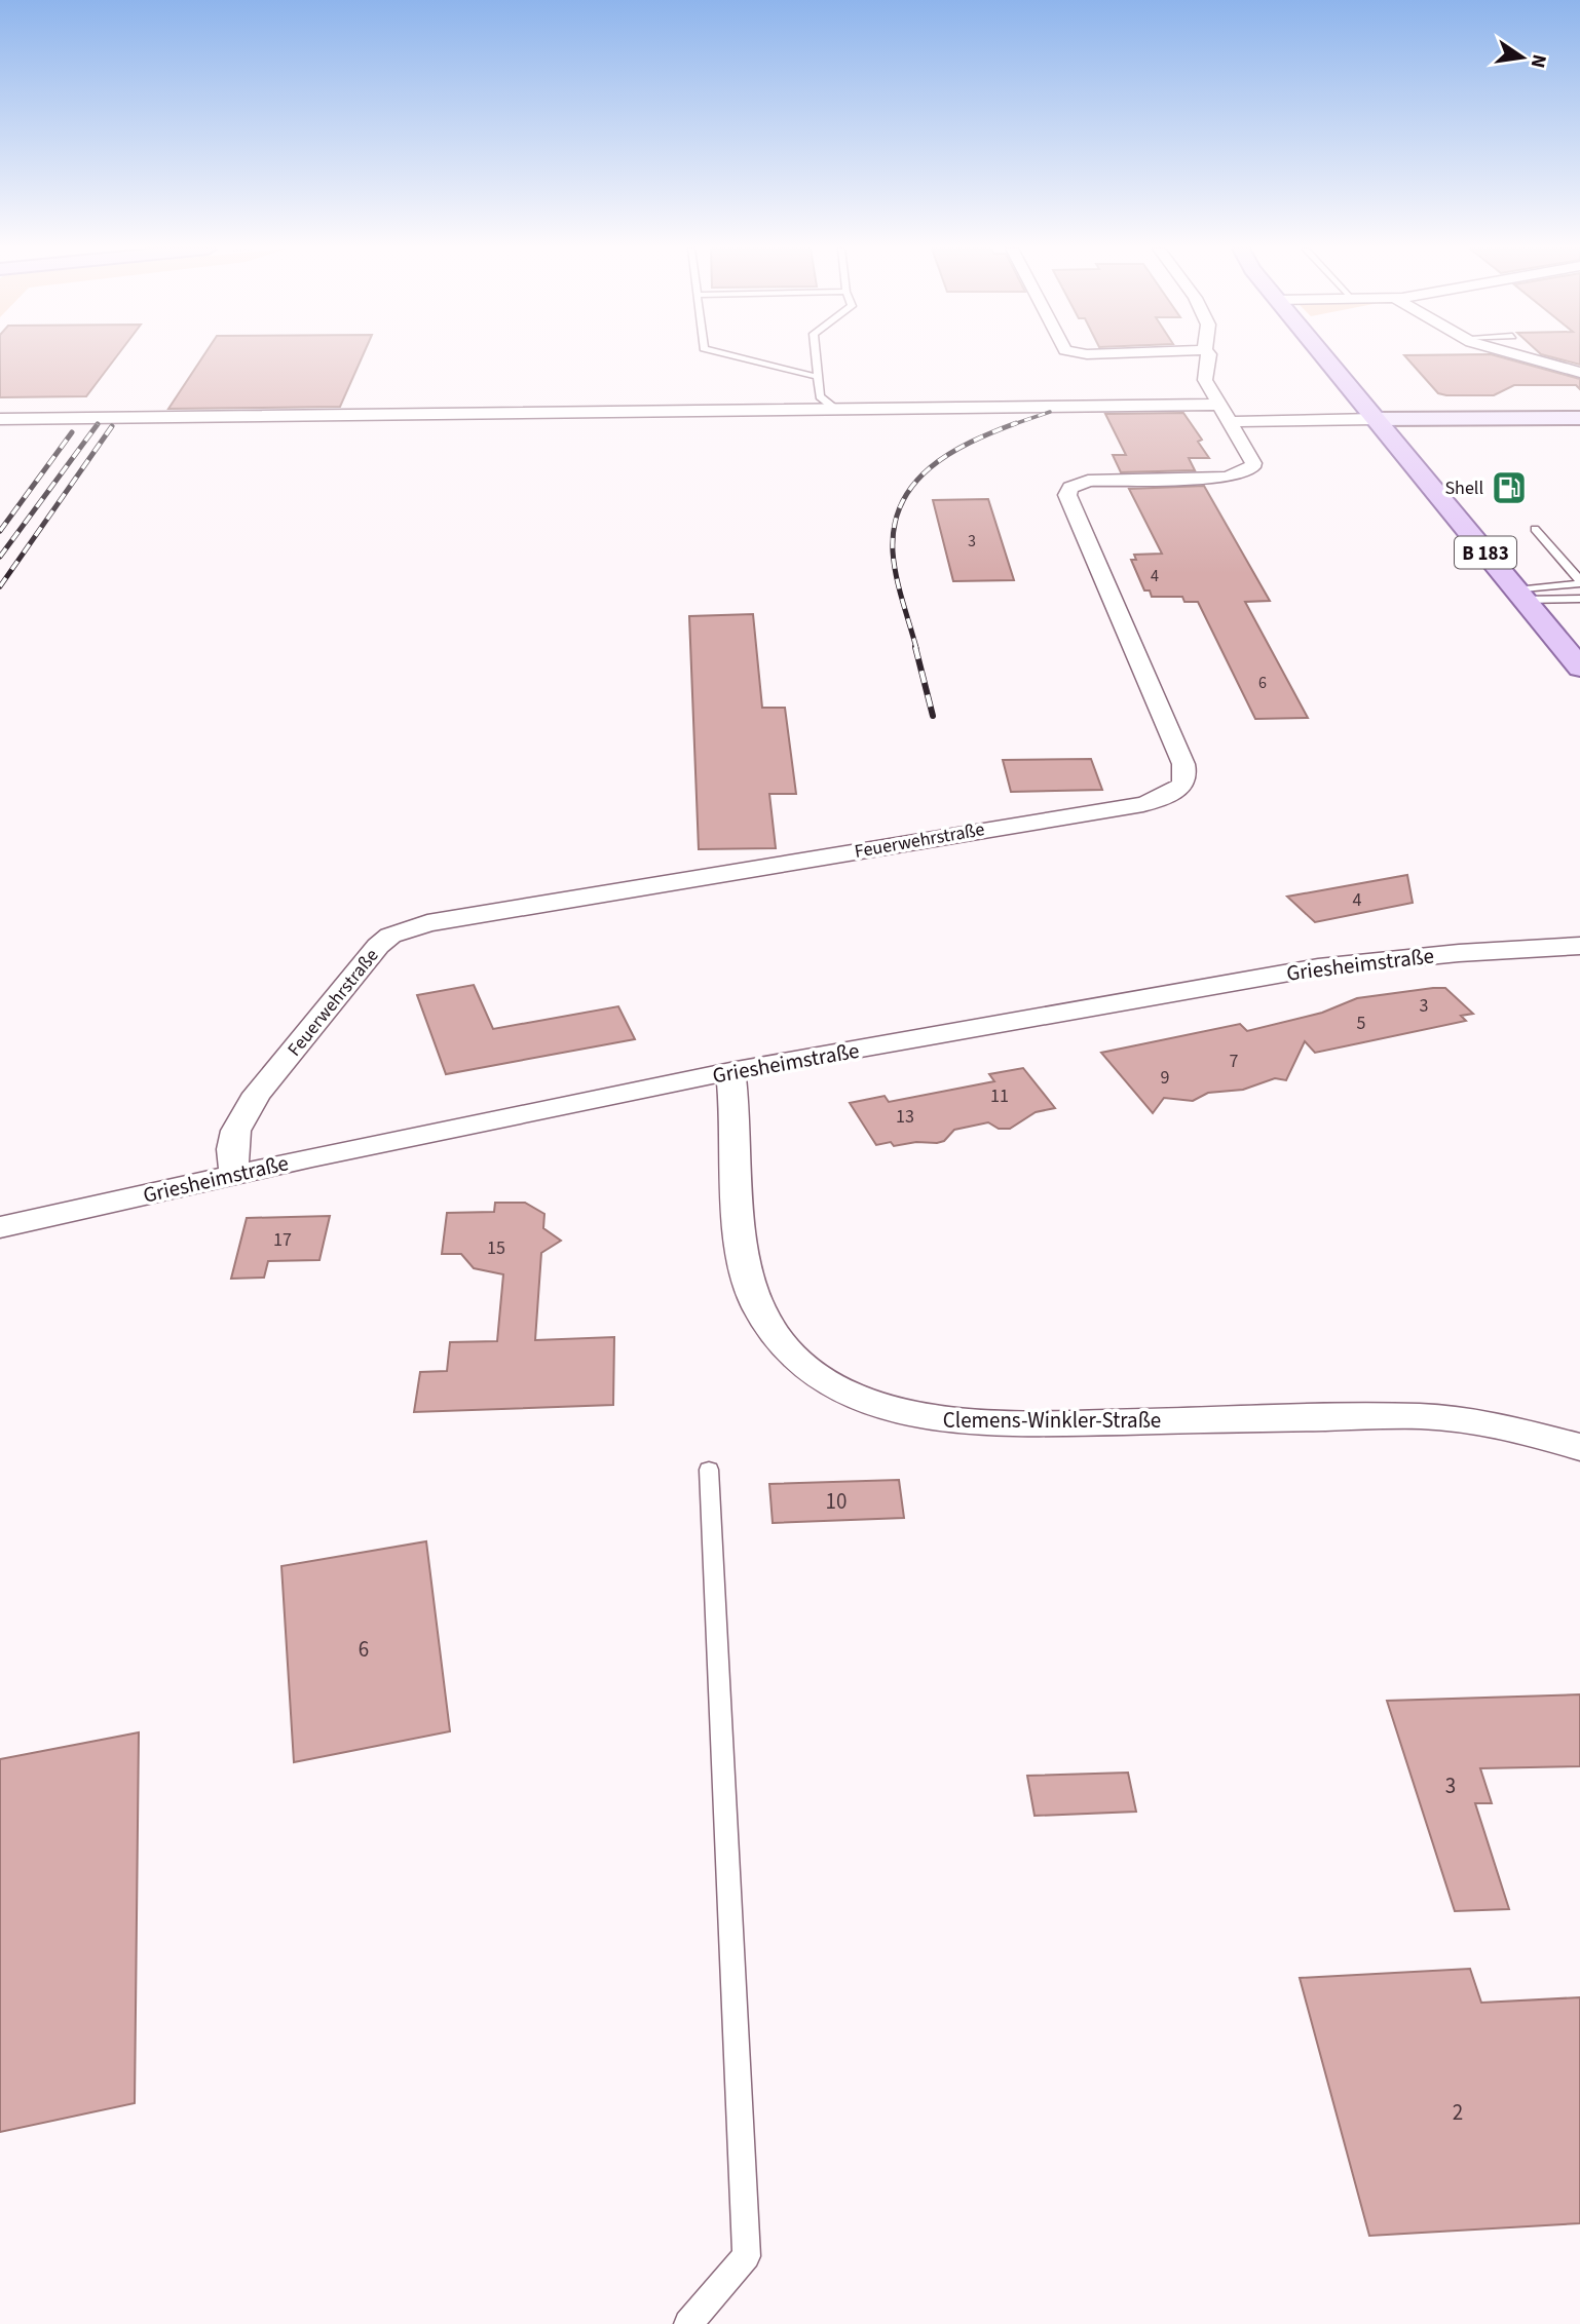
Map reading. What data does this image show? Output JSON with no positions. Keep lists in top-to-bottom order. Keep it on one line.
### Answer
{"streets":{"main road":["B 183"],"street":["Feuerwehrstraße","Griesheimstraße","Clemens-Winkler-Straße"]},"crossings":[["Feuerwehrstraße","Griesheimstraße"],["Griesheimstraße","Clemens-Winkler-Straße"]],"places":{"fuel station":["Shell"]},"house_numbers":["3","4","6","4","3","5","7","9","11","13","17","15","10","6","3","2"],"north":"right"}
